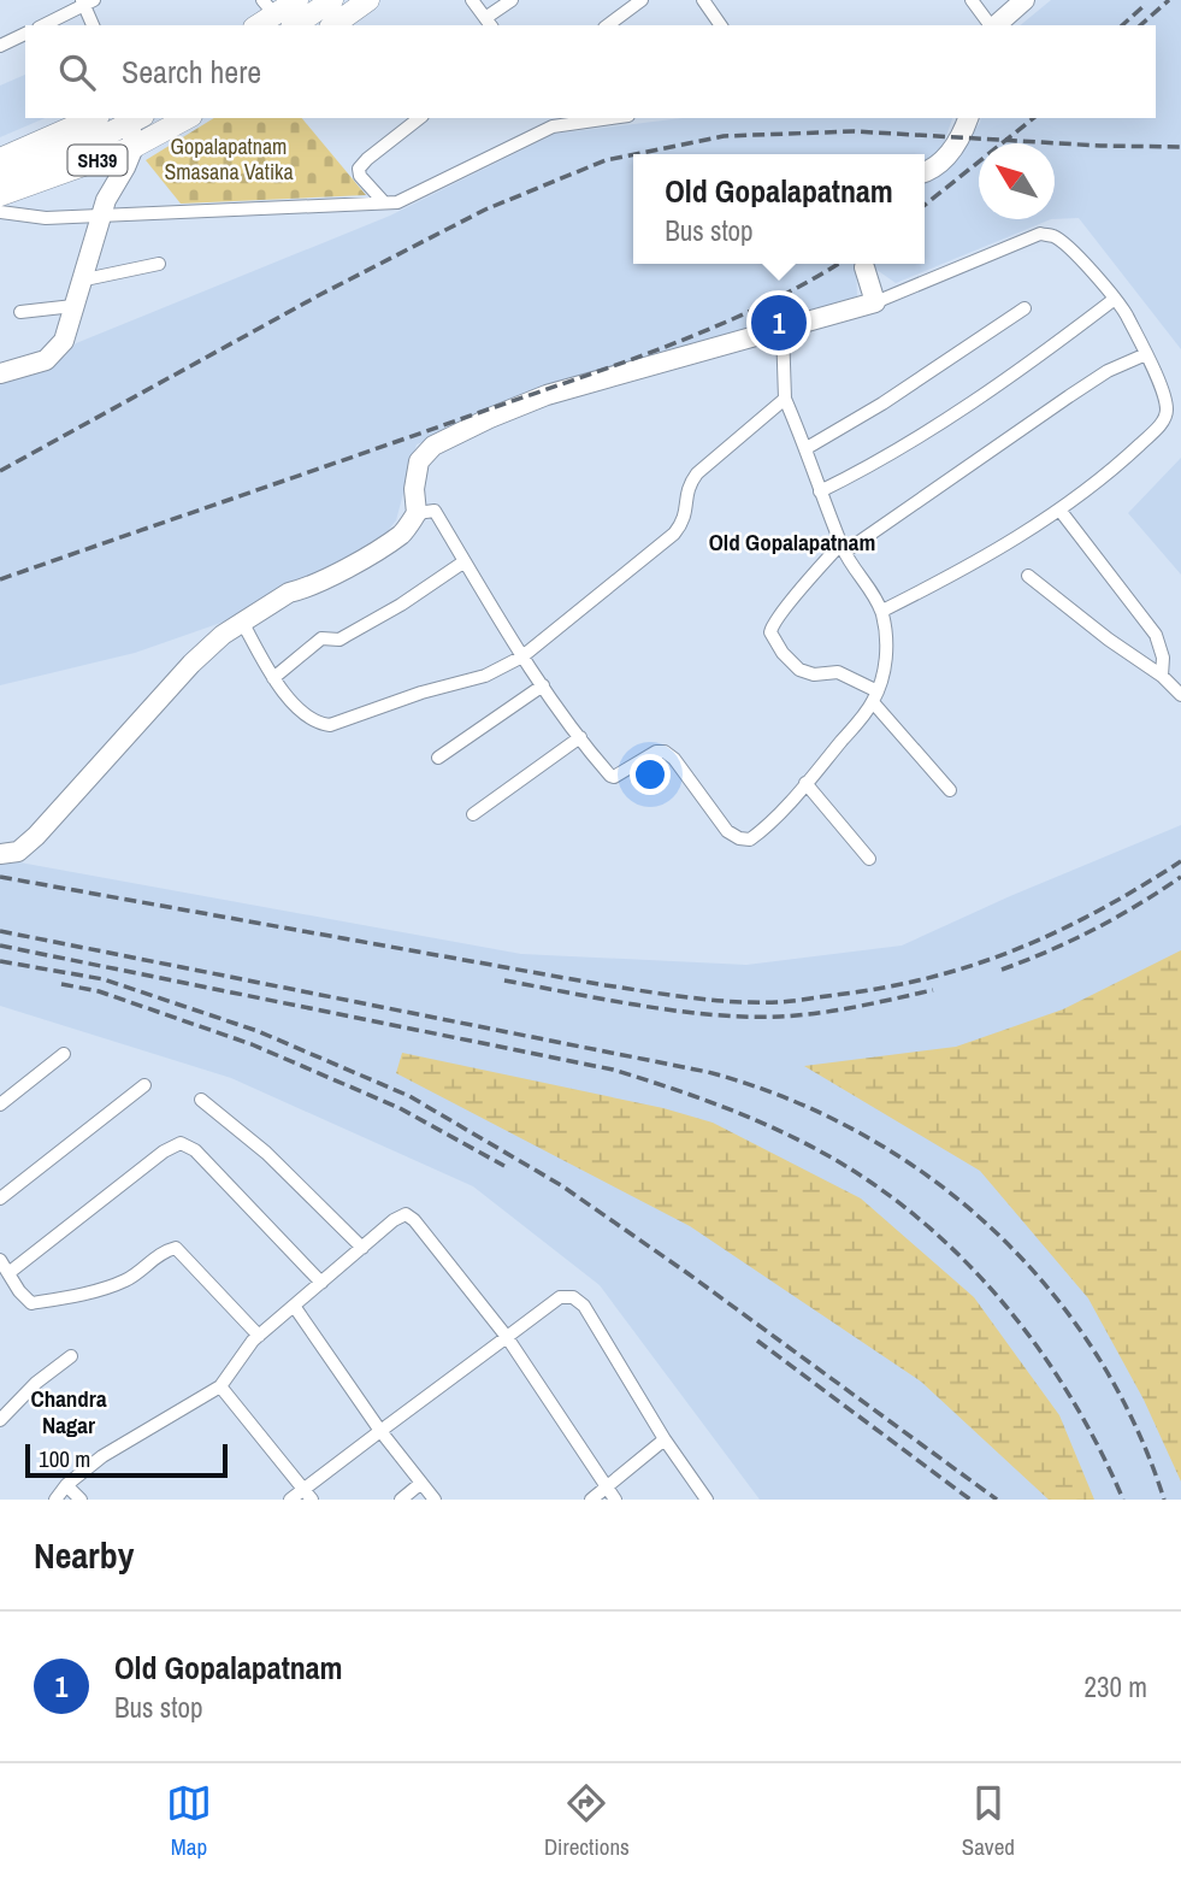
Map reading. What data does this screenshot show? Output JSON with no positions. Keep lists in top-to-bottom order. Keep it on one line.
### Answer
{"streets":{"main road":["SH39"]},"districts":["Old Gopalapatnam","Chandra Nagar"],"parks":["Gopalapatnam Smasana Vatika"],"scale_bar":"100 m","north":"top left","page":{"search":"Search here","popup":["Old Gopalapatnam","Bus stop"],"pins":"1","scale":"100 m","heading":"Nearby","list":[{"mark":"1","name":"Old Gopalapatnam","note":"Bus stop","value":"230 m"}],"nav":["Map","Directions","Saved"]}}
